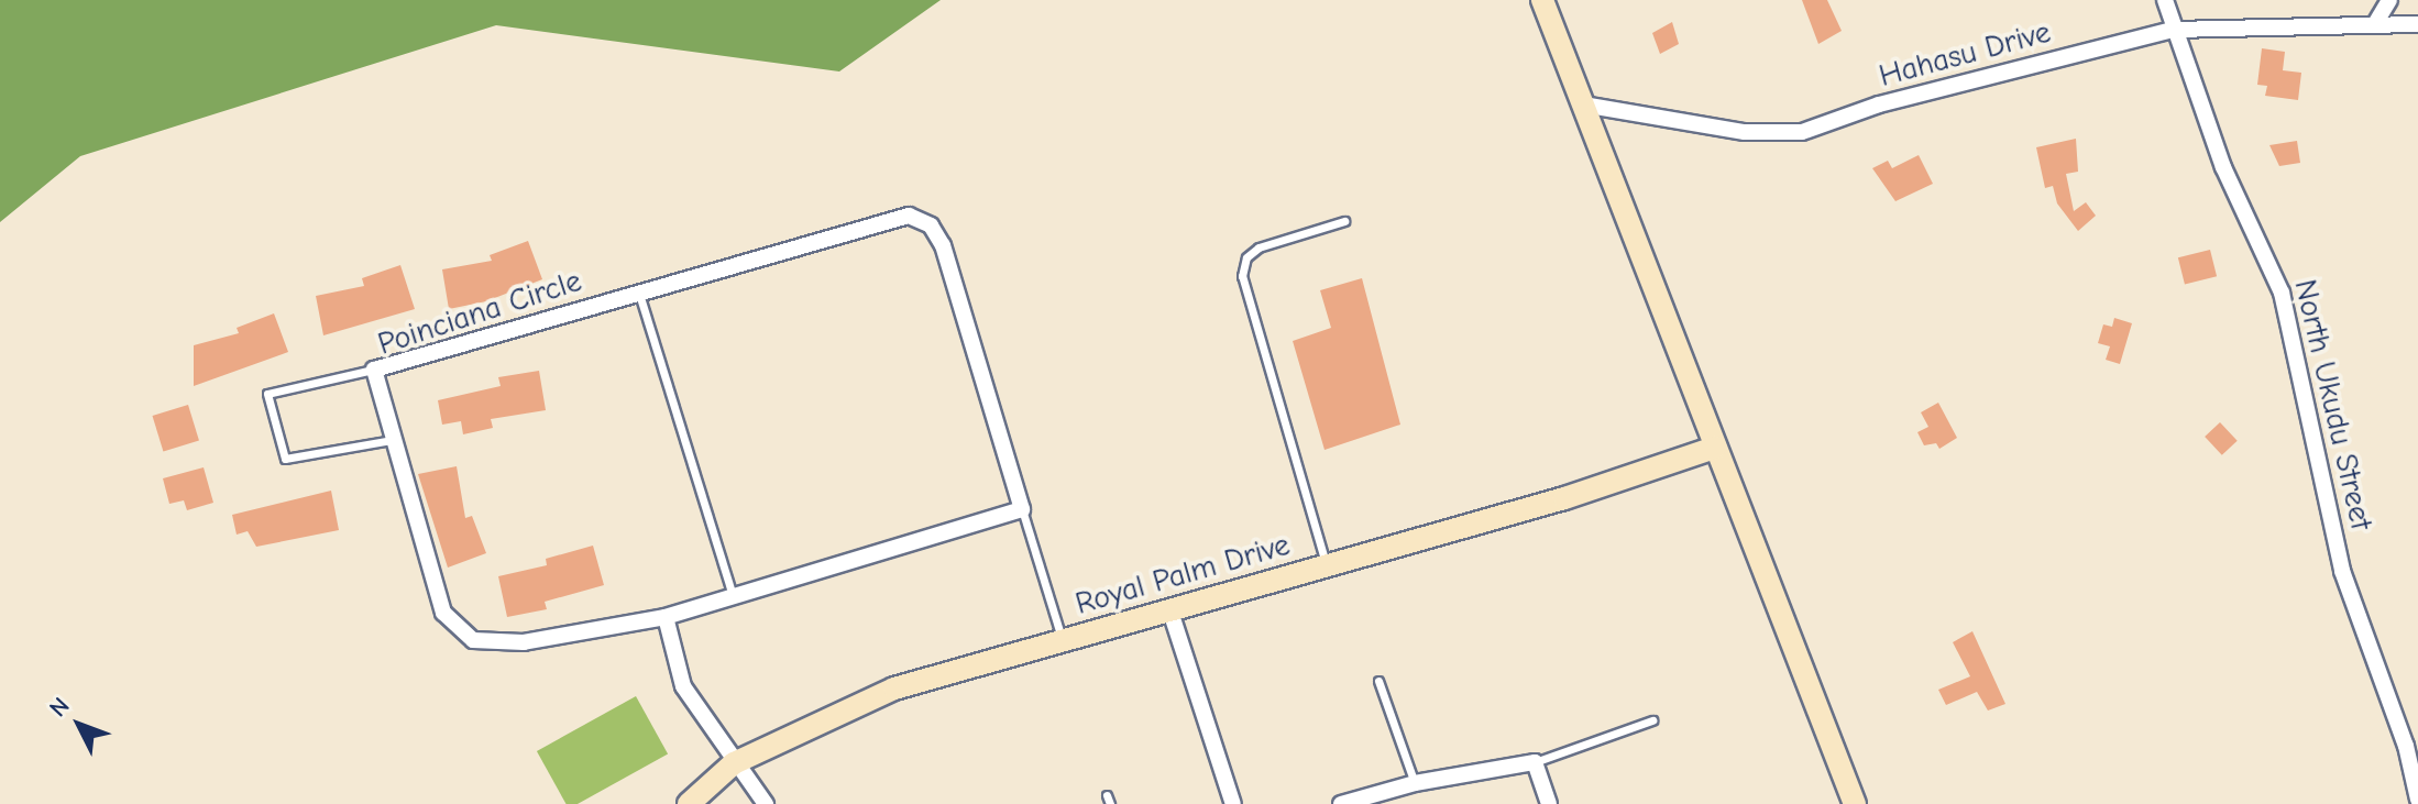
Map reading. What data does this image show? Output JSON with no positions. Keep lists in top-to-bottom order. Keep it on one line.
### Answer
{"streets":{"street":["Hahasu Drive","Poinciana Circle","North Ukudu Street","Royal Palm Drive"]},"crossings":[["Hahasu Drive","North Ukudu Street"]],"north":"top left"}
